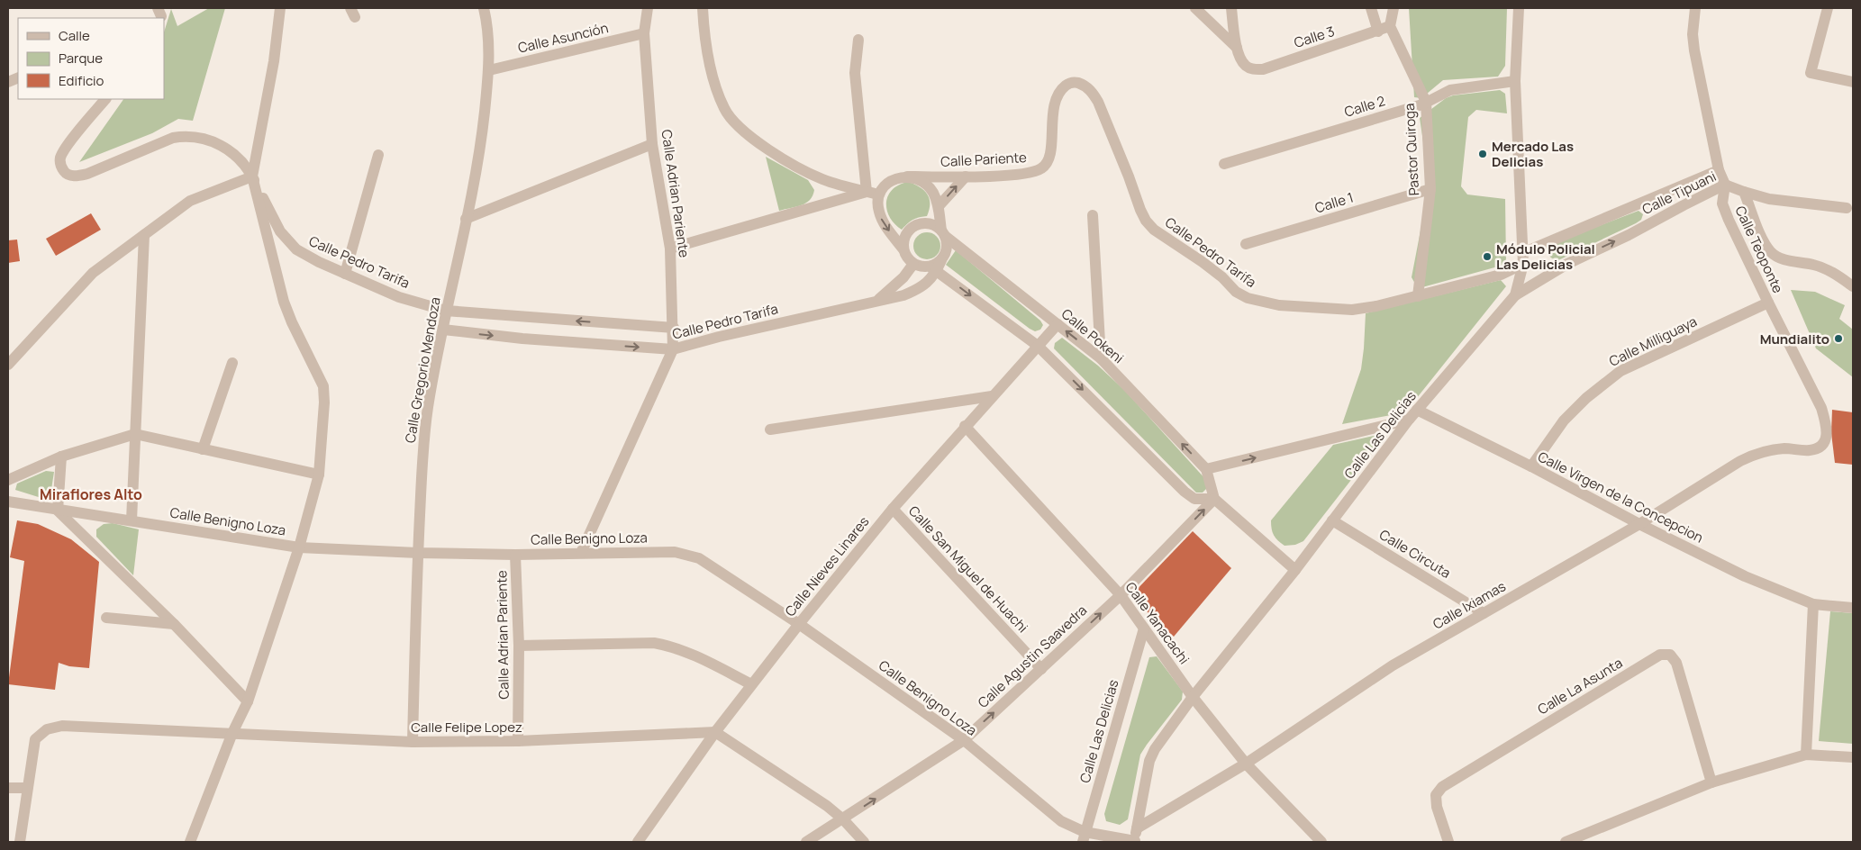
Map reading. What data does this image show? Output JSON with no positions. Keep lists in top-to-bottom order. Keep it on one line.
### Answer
{"streets":{"street":["Calle 3","Calle Asunción","Calle 2","Pastor Quiroga","Calle Pariente","Calle Tipuani","Calle Adrian Pariente","Calle 1","Calle Teoponte","Calle Pedro Tarifa","Calle Pokeni","Calle Milliguaya","Calle Gregorio Mendoza","Calle Las Delicias","Calle Virgen de la Concepcion","Calle Benigno Loza","Calle Circuta","Calle Nieves Linares","Calle San Miguel de Huachi","Calle Ixiamas","Calle Yanacachi","Calle Agustin Saavedra","Calle La Asunta","Calle Felipe Lopez"]},"crossings":[["Calle 3","Pastor Quiroga"],["Calle Asunción","Calle Adrian Pariente"],["Calle Asunción","Calle Gregorio Mendoza"],["Calle 2","Pastor Quiroga"],["Calle 2","Calle Las Delicias"],["Pastor Quiroga","Calle 1"],["Pastor Quiroga","Calle Pedro Tarifa"],["Calle Pariente","Calle Pedro Tarifa"],["Calle Tipuani","Calle Teoponte"],["Calle Tipuani","Calle Pedro Tarifa"],["Calle Tipuani","Calle Las Delicias"],["Calle Adrian Pariente","Calle Pedro Tarifa"],["Calle Adrian Pariente","Calle Benigno Loza"],["Calle Adrian Pariente","Calle Felipe Lopez"],["Calle Teoponte","Calle Milliguaya"],["Calle Teoponte","Calle Ixiamas"],["Calle Pedro Tarifa","Calle Pokeni"],["Calle Pedro Tarifa","Calle Gregorio Mendoza"],["Calle Pedro Tarifa","Calle Las Delicias"],["Calle Pokeni","Calle Nieves Linares"],["Calle Pokeni","Calle Agustin Saavedra"],["Calle Milliguaya","Calle Virgen de la Concepcion"],["Calle Gregorio Mendoza","Calle Benigno Loza"],["Calle Gregorio Mendoza","Calle Felipe Lopez"],["Calle Las Delicias","Calle Virgen de la Concepcion"],["Calle Las Delicias","Calle Benigno Loza"],["Calle Las Delicias","Calle Circuta"],["Calle Las Delicias","Calle Ixiamas"],["Calle Las Delicias","Calle Yanacachi"],["Calle Virgen de la Concepcion","Calle Ixiamas"],["Calle Benigno Loza","Calle Nieves Linares"],["Calle Benigno Loza","Calle Agustin Saavedra"],["Calle Circuta","Calle Ixiamas"],["Calle Nieves Linares","Calle San Miguel de Huachi"],["Calle Nieves Linares","Calle Yanacachi"],["Calle Nieves Linares","Calle Felipe Lopez"],["Calle San Miguel de Huachi","Calle Agustin Saavedra"],["Calle Ixiamas","Calle Yanacachi"],["Calle Yanacachi","Calle Agustin Saavedra"]],"one_way":["Calle Agustin Saavedra"],"districts":["Miraflores Alto"],"places":["Mercado Las Delicias","Módulo Policial Las Delicias","Mundialito"],"legend":["Calle","Parque","Edificio"]}
